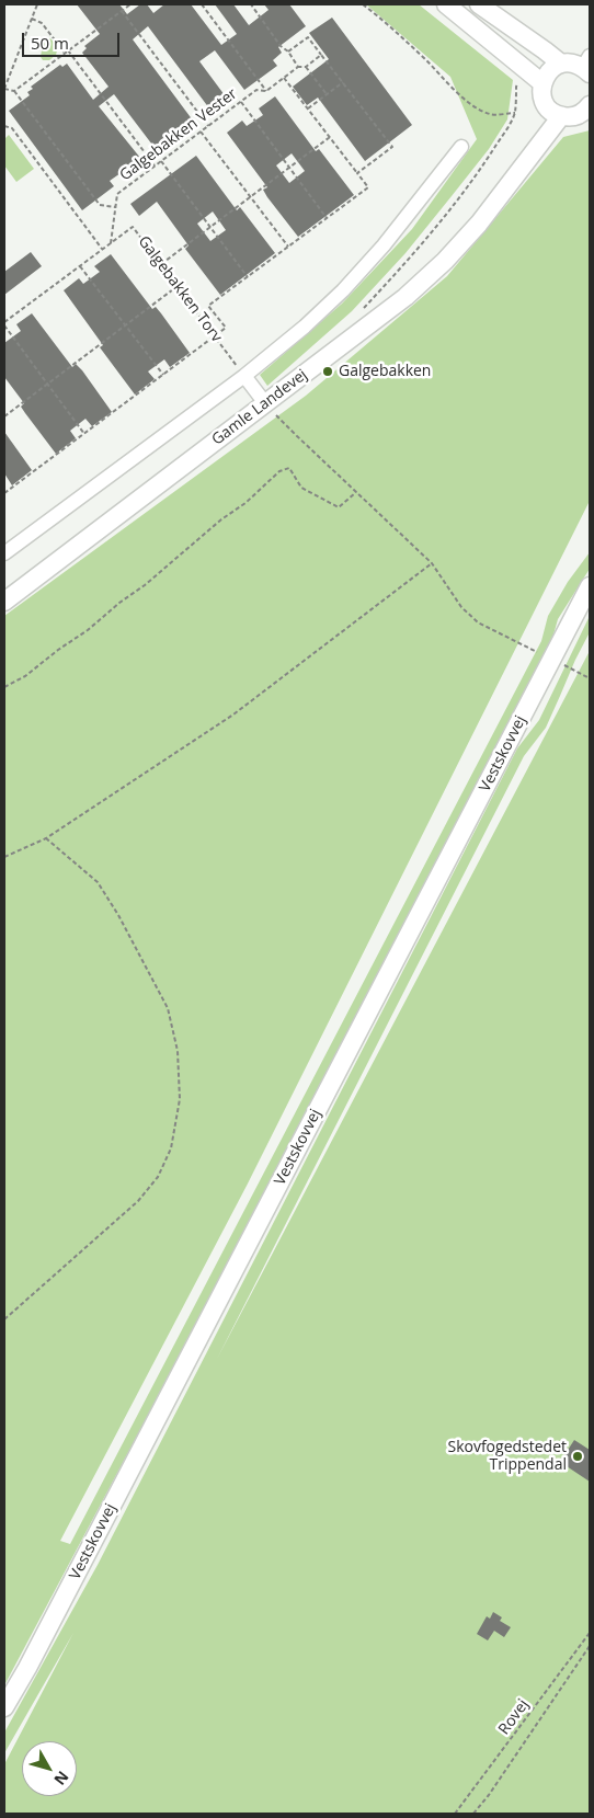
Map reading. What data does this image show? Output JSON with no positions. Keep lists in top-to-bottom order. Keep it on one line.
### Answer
{"streets":{"street":["Gamle Landevej","Vestskovvej"],"path":["Galgebakken Vester","Galgebakken Torv","Rovej"]},"crossings":[["Galgebakken Vester","Galgebakken Torv"]],"places":["Galgebakken","Skovfogedstedet Trippendal"],"scale_bar":"50 m","north":"bottom right"}
